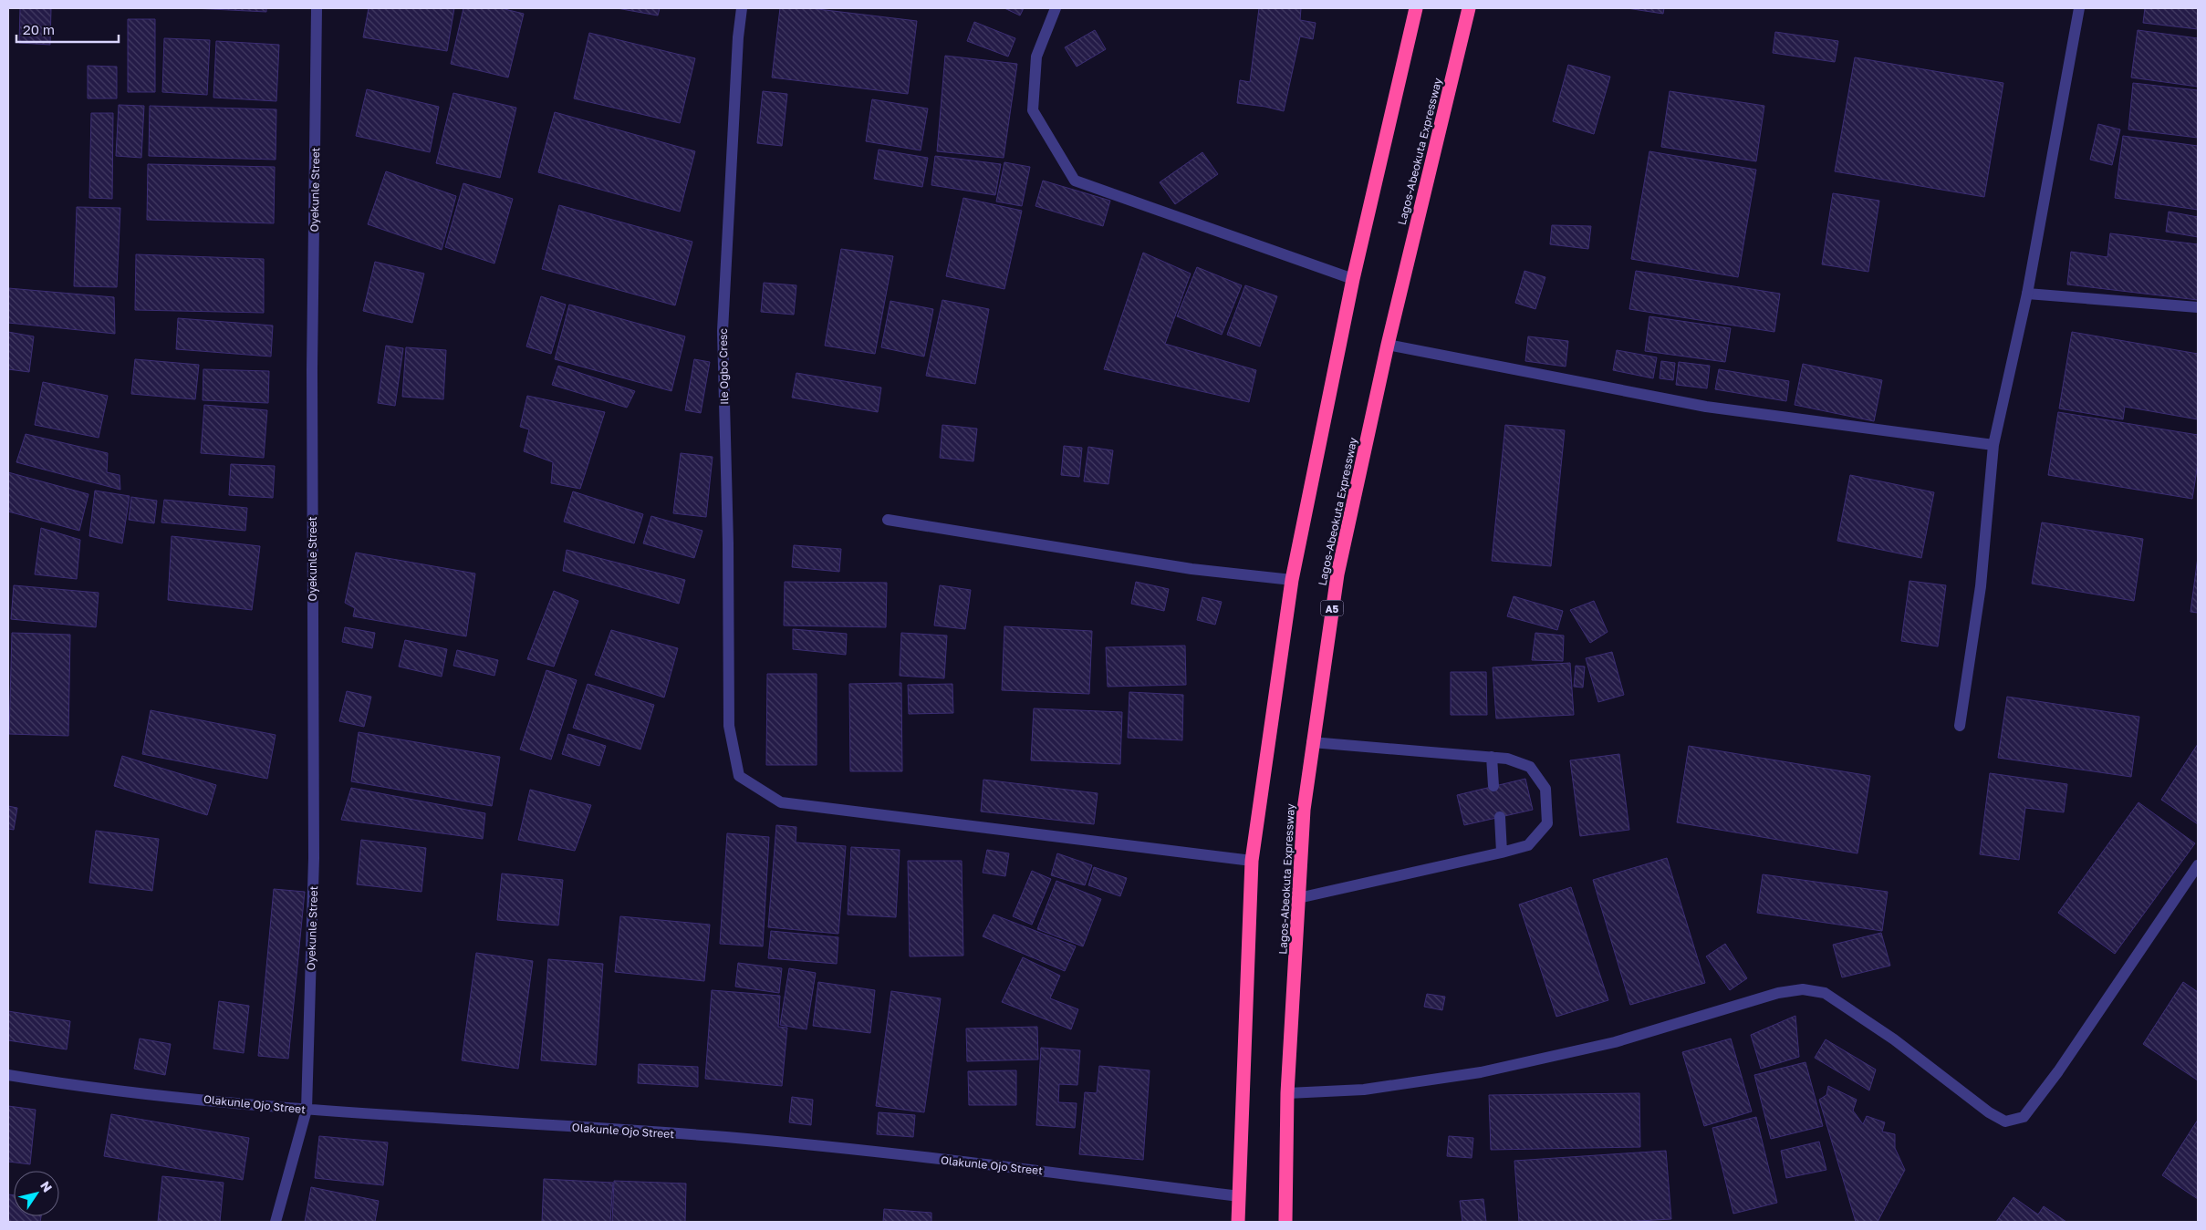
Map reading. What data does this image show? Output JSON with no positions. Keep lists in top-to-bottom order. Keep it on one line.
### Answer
{"streets":{"highway":["Lagos-Abeokuta Expressway","A5"],"street":["Oyekunle Street","Ile Ogbo Cresc","Olakunle Ojo Street"]},"crossings":[["Oyekunle Street","Olakunle Ojo Street"]],"scale_bar":"20 m","north":"top right"}
